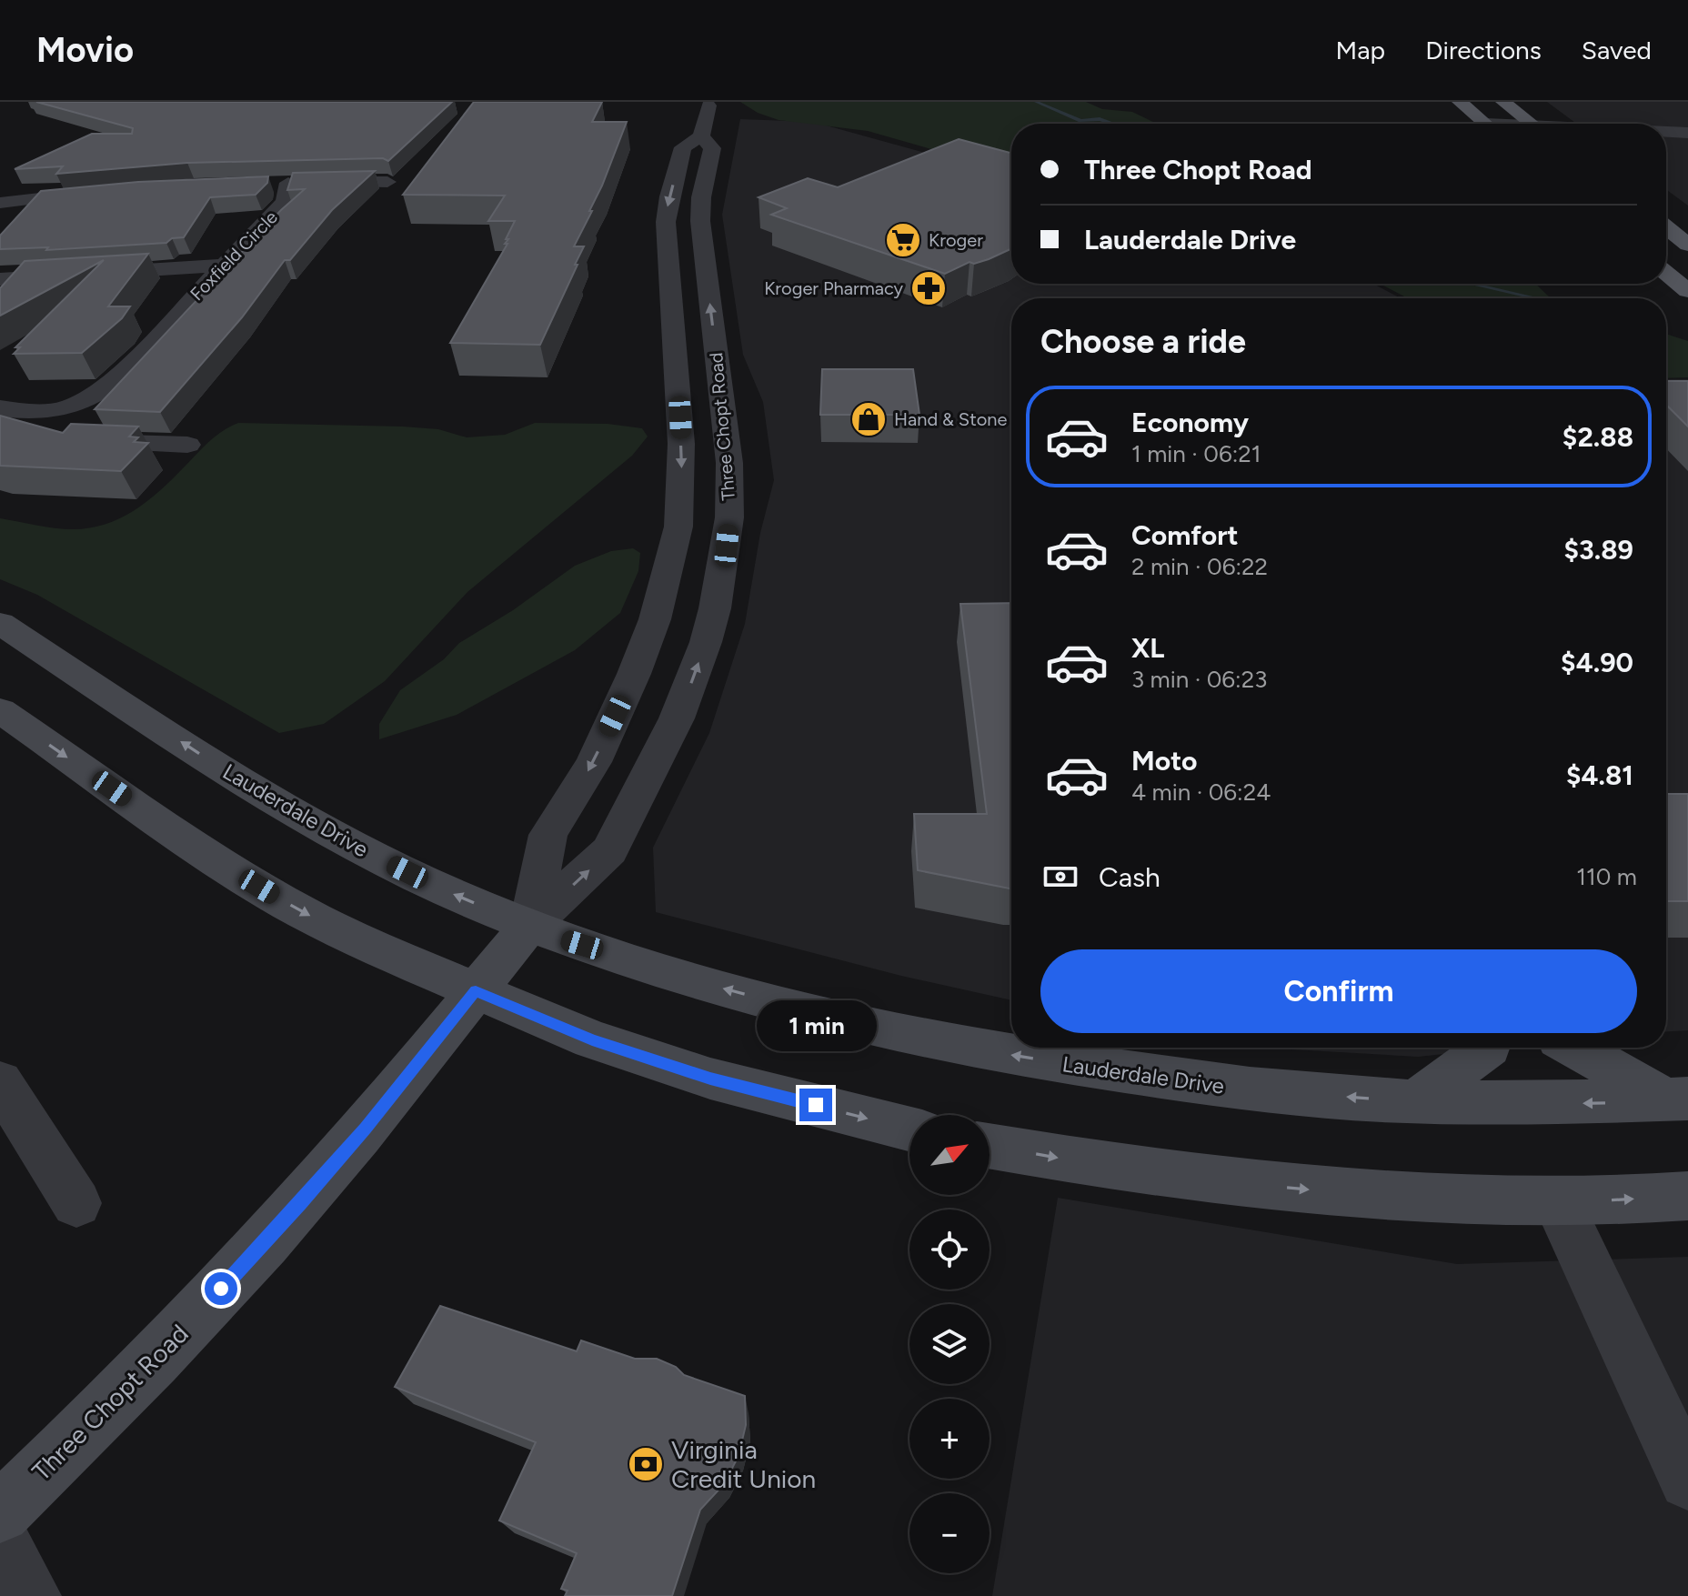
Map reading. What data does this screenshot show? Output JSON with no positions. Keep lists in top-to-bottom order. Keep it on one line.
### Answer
{"streets":{"main road":["Three Chopt Road","Lauderdale Drive"],"street":["Foxfield Circle"]},"crossings":[["Three Chopt Road","Lauderdale Drive"]],"places":{"supermarket":["Kroger"],"pharmacy":["Kroger Pharmacy"],"shop":["Hand & Stone"],"bank":["Virginia Credit Union"]},"north":"top right","page":{"header":"Movio","nav":["Map","Directions","Saved"],"banner":["Three Chopt Road","Lauderdale Drive"],"heading":"Choose a ride","list":[{"name":"Economy","note":"1 min · 06:21","value":"$2.88"},{"name":"Comfort","note":"2 min · 06:22","value":"$3.89"},{"name":"XL","note":"3 min · 06:23","value":"$4.90"},{"name":"Moto","note":"4 min · 06:24","value":"$4.81"}],"pay":["Cash","110 m"],"buttons":"Confirm","bubble":"1 min","map_buttons":["+","−"]}}
